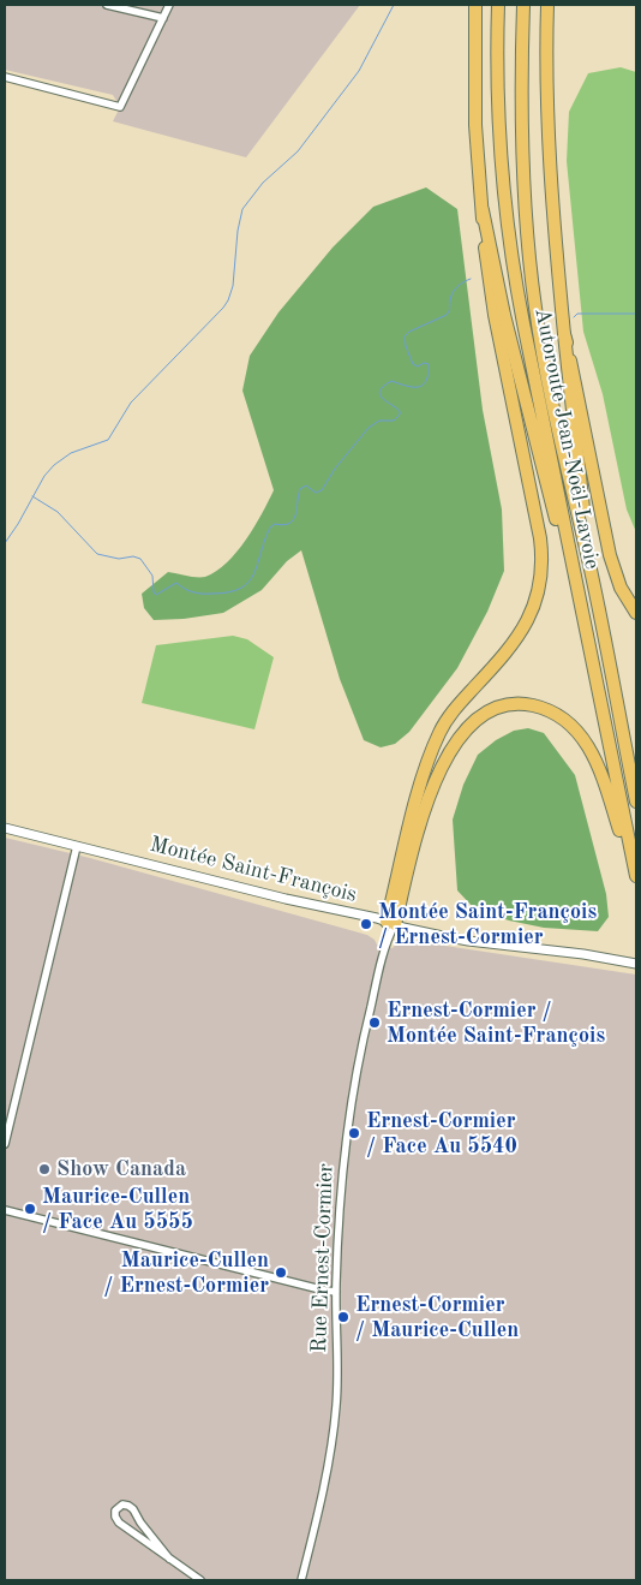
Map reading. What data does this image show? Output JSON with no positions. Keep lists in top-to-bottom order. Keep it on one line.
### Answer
{"streets":{"highway":["Autoroute Jean-Noël-Lavoie"],"street":["Montée Saint-François","Rue Ernest-Cormier"]},"crossings":[["Montée Saint-François","Rue Ernest-Cormier"]],"places":["Montée Saint-François / Ernest-Cormier","Ernest-Cormier / Montée Saint-François","Ernest-Cormier / Face Au 5540","Show Canada","Maurice-Cullen / Face Au 5555","Maurice-Cullen / Ernest-Cormier","Ernest-Cormier / Maurice-Cullen"]}
